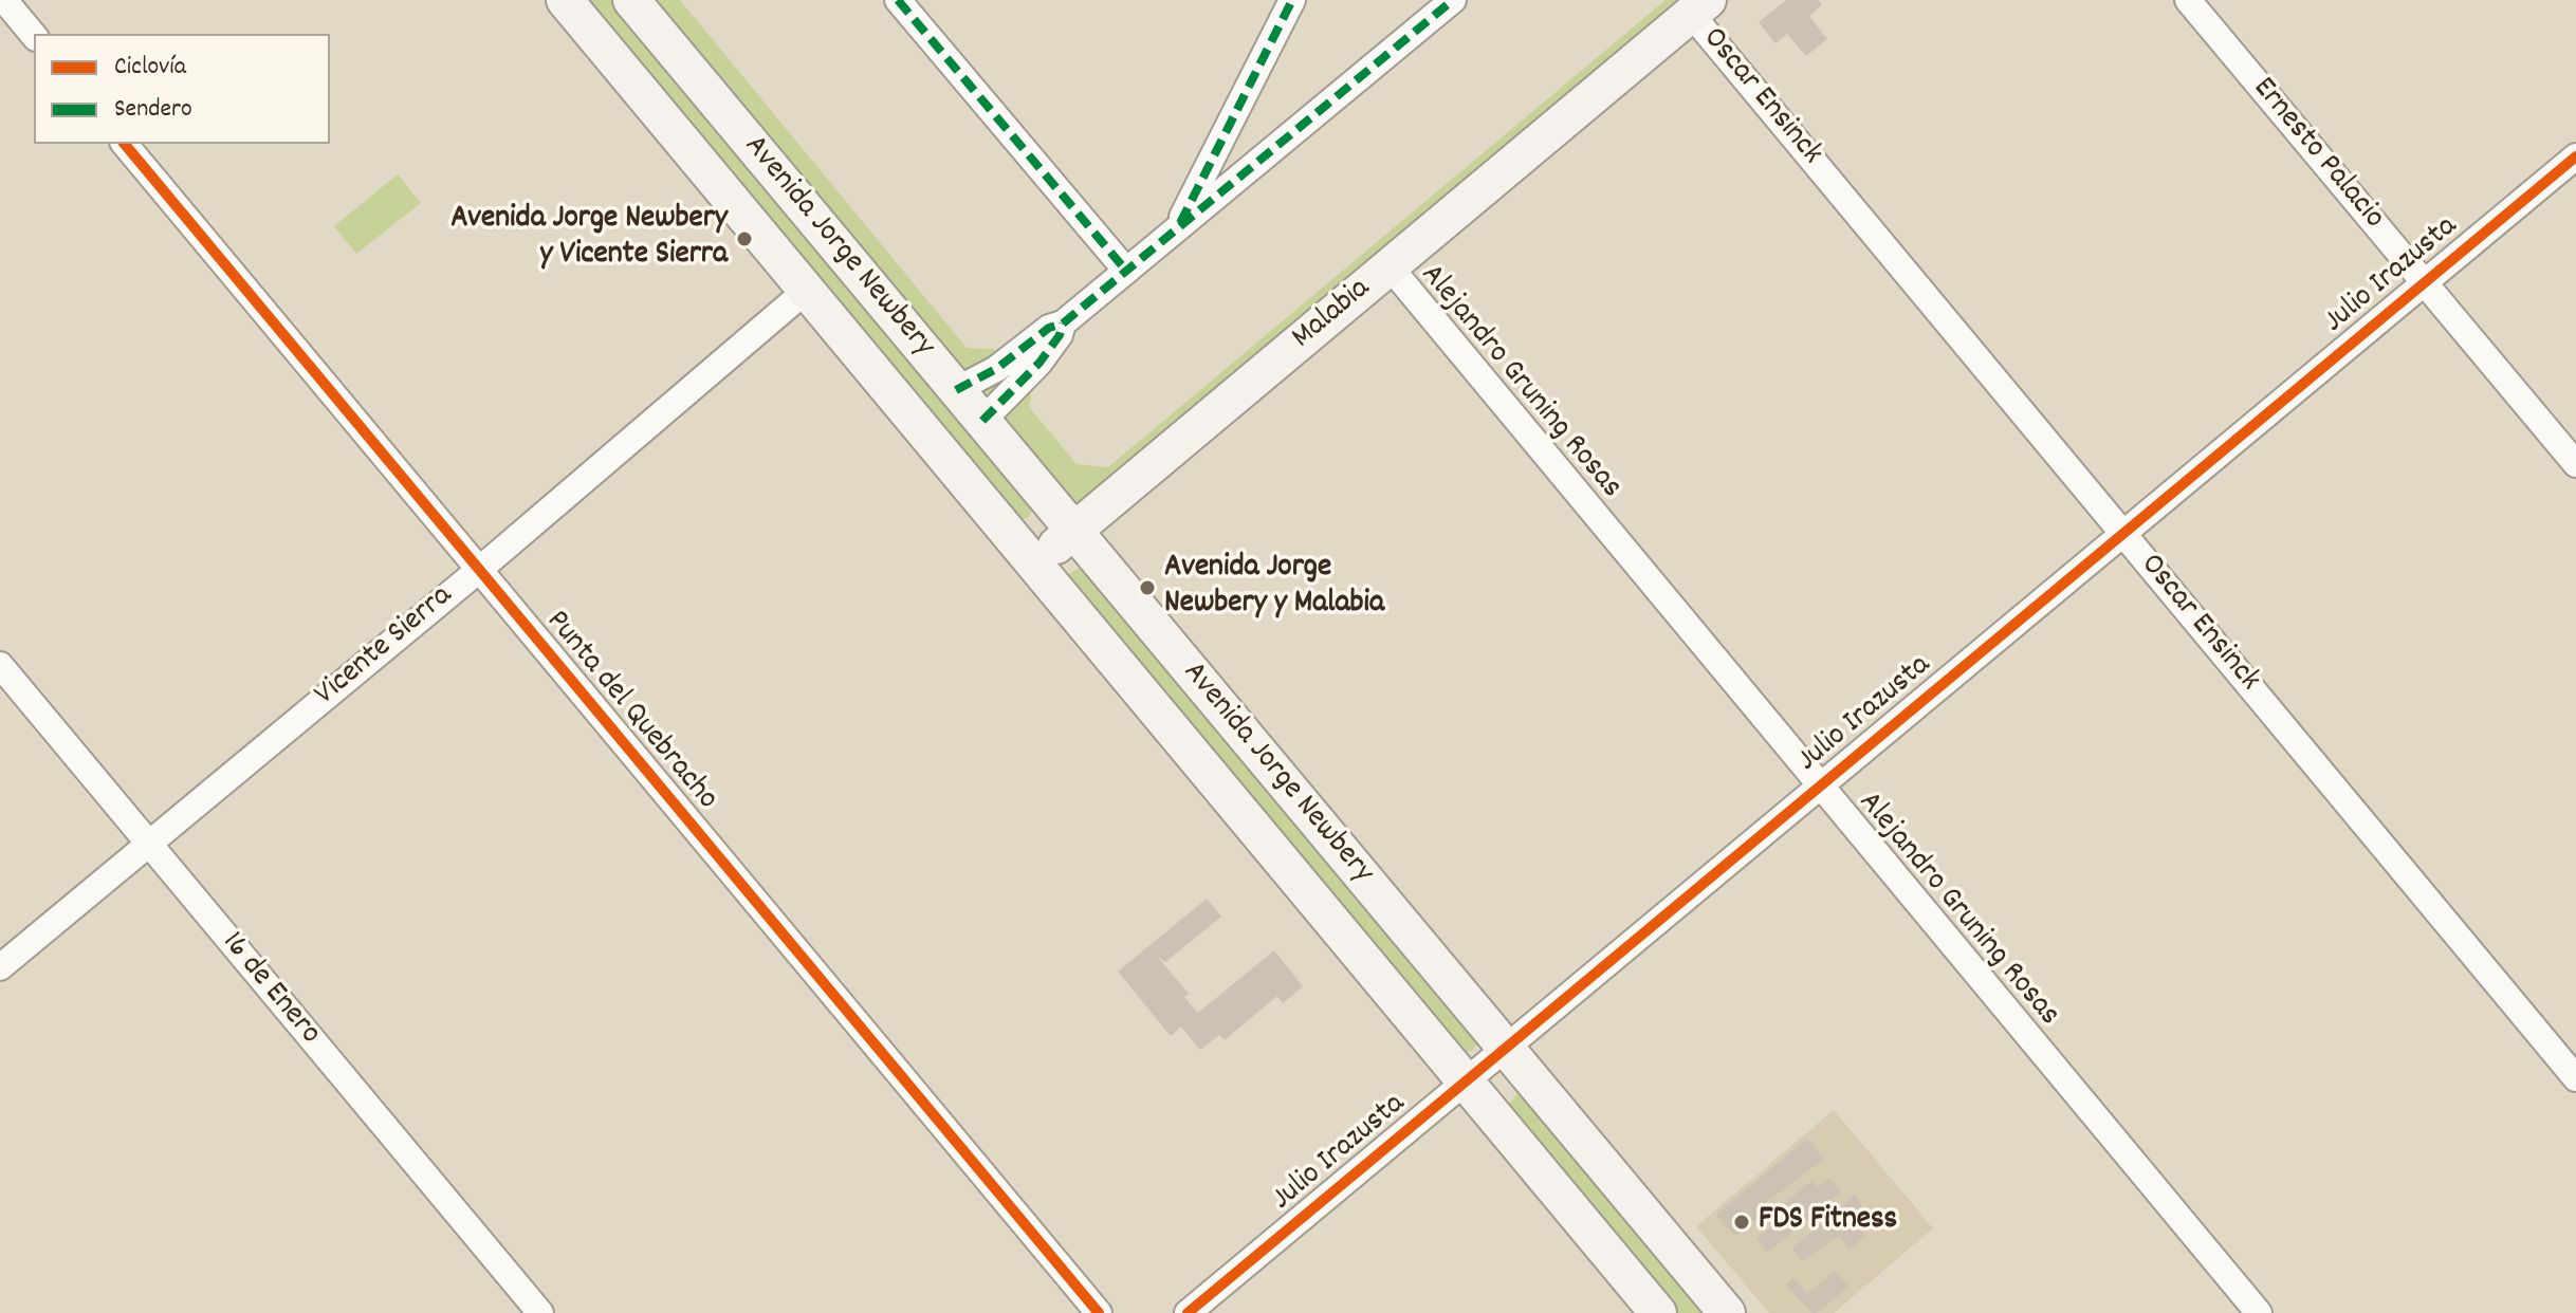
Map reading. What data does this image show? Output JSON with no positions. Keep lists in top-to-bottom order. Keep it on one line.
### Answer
{"streets":{"main road":["Avenida Jorge Newbery","Malabia"],"street":["Oscar Ensinck","Ernesto Palacio","Julio Irazusta","Alejandro Gruning Rosas","Vicente Sierra","Punta del Quebracho","16 de Enero"]},"crossings":[["Oscar Ensinck","Julio Irazusta"],["Oscar Ensinck","Malabia"],["Ernesto Palacio","Julio Irazusta"],["Avenida Jorge Newbery","Julio Irazusta"],["Avenida Jorge Newbery","Malabia"],["Avenida Jorge Newbery","Vicente Sierra"],["Julio Irazusta","Alejandro Gruning Rosas"],["Malabia","Alejandro Gruning Rosas"],["Vicente Sierra","Punta del Quebracho"],["Vicente Sierra","16 de Enero"]],"places":["Avenida Jorge Newbery y Vicente Sierra","Avenida Jorge Newbery y Malabia","FDS Fitness"],"legend":["Ciclovía","Sendero"]}
